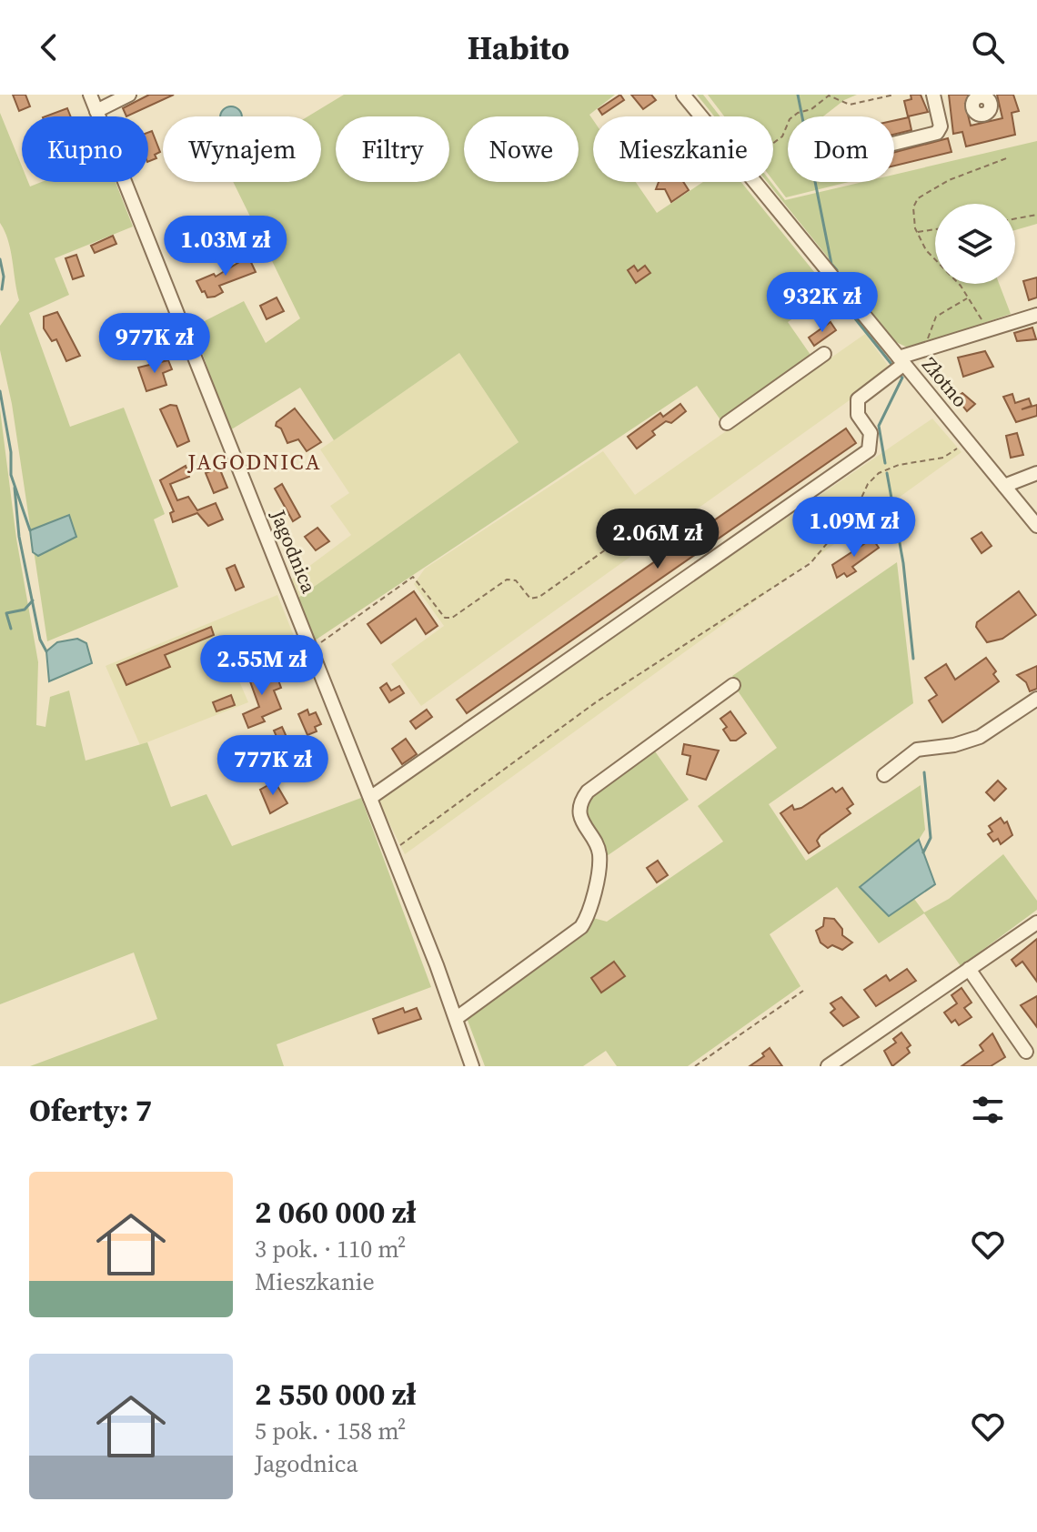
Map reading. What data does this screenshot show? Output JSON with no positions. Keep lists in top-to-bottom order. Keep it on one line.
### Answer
{"streets":{"street":["Złotno","Jagodnica"]},"districts":["JAGODNICA"],"page":{"header":"Habito","chip":["Kupno","Wynajem","Filtry","Nowe","Mieszkanie","Dom"],"price":["1.03M zł","932K zł","977K zł","1.09M zł","2.06M zł","2.55M zł","777K zł"],"heading":"Oferty: 7","list":[{"name":"2 060 000 zł","note":"3 pok. · 110 m² · Mieszkanie"},{"name":"2 550 000 zł","note":"5 pok. · 158 m² · Jagodnica"}]}}
